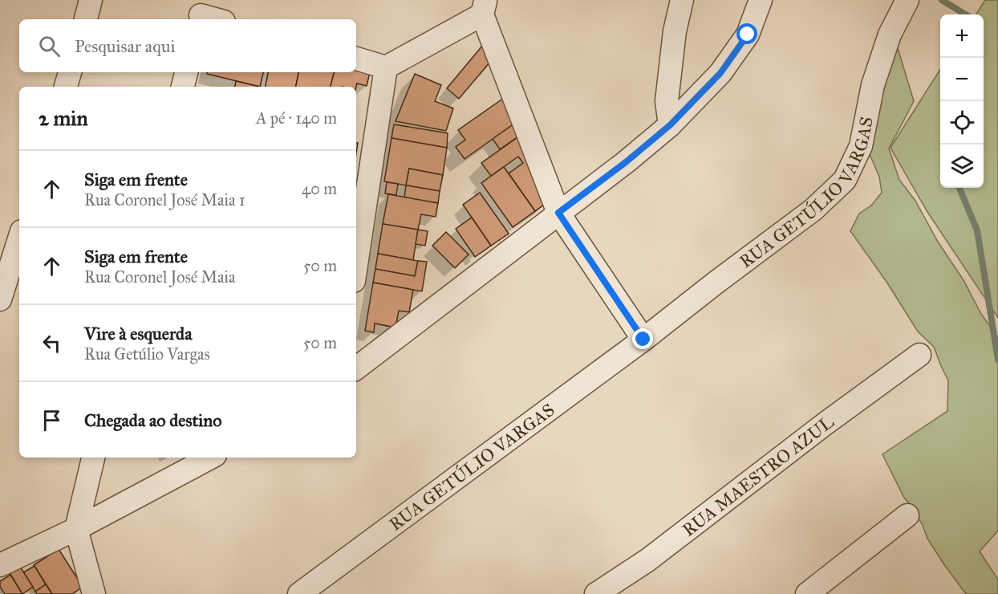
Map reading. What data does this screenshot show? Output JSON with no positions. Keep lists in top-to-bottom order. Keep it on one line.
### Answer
{"streets":{"street":["RUA GETÚLIO VARGAS","RUA MAESTRO AZUL"]},"page":{"map_buttons":["+","−"],"search":"Pesquisar aqui","heading":["2 min","A pé · 140 m"],"list":[["Siga em frente","Rua Coronel José Maia 1","40 m"],["Siga em frente","Rua Coronel José Maia","50 m"],["Vire à esquerda","Rua Getúlio Vargas","50 m"],"Chegada ao destino"]}}
